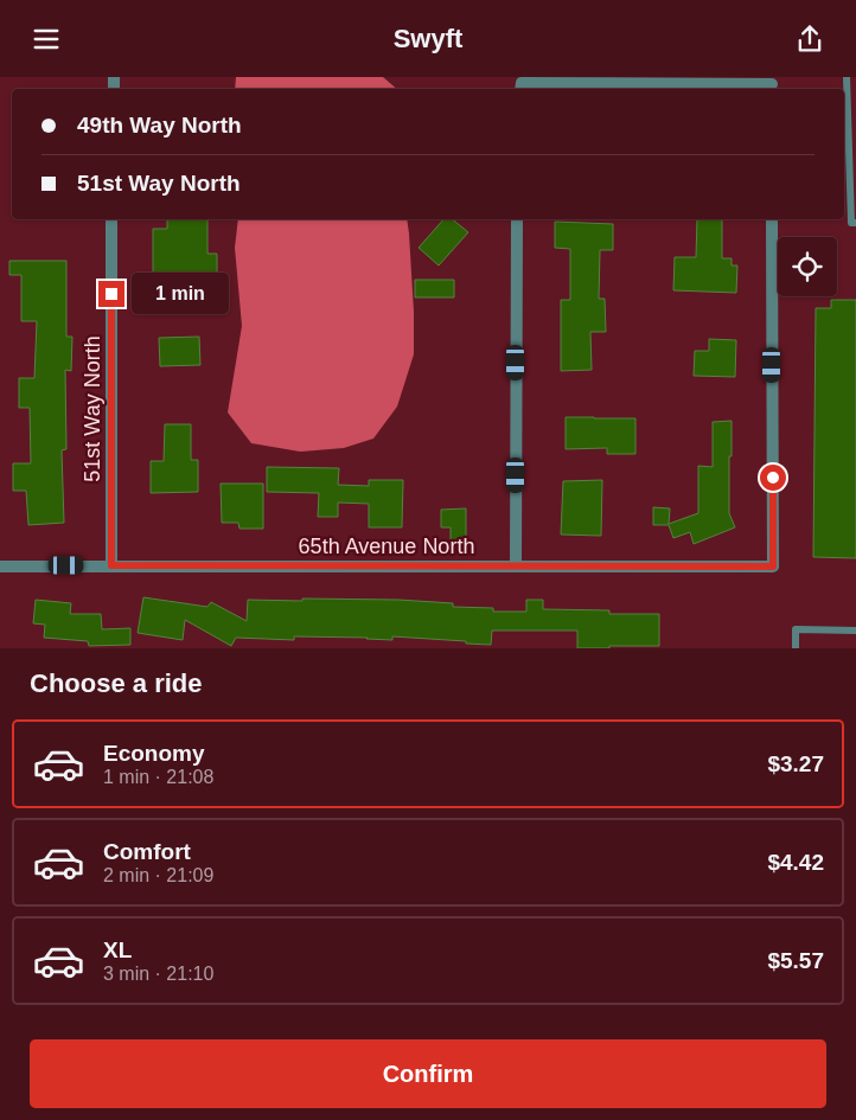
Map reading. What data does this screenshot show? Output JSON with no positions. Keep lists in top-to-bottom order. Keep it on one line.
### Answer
{"streets":{"street":["51st Way North","65th Avenue North"]},"crossings":[["51st Way North","65th Avenue North"]],"page":{"header":"Swyft","banner":["49th Way North","51st Way North"],"bubble":"1 min","heading":"Choose a ride","list":[{"name":"Economy","note":"1 min · 21:08","value":"$3.27"},{"name":"Comfort","note":"2 min · 21:09","value":"$4.42"},{"name":"XL","note":"3 min · 21:10","value":"$5.57"}],"buttons":"Confirm"}}
